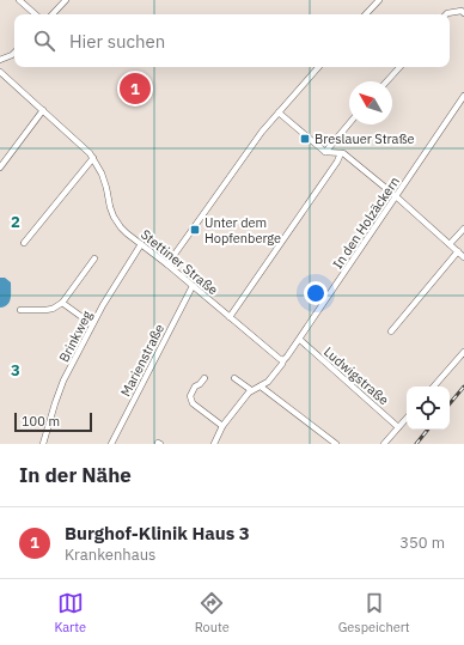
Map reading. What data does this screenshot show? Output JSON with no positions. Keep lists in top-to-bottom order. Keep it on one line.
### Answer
{"streets":{"street":["In den Holzäckern","Stettiner Straße","Brinkweg","Marienstraße","Ludwigstraße"]},"crossings":[["In den Holzäckern","Stettiner Straße"],["In den Holzäckern","Ludwigstraße"],["Stettiner Straße","Brinkweg"],["Stettiner Straße","Marienstraße"]],"places":{"transit":["Breslauer Straße","Unter dem Hopfenberge"]},"scale_bar":"100 m","north":"top left","page":{"search":"Hier suchen","pins":"1","scale":"100 m","heading":"In der Nähe","list":[{"mark":"1","name":"Burghof-Klinik Haus 3","note":"Krankenhaus","value":"350 m"}],"nav":["Karte","Route","Gespeichert"]},"grid":{"rows":["2","3"]}}
